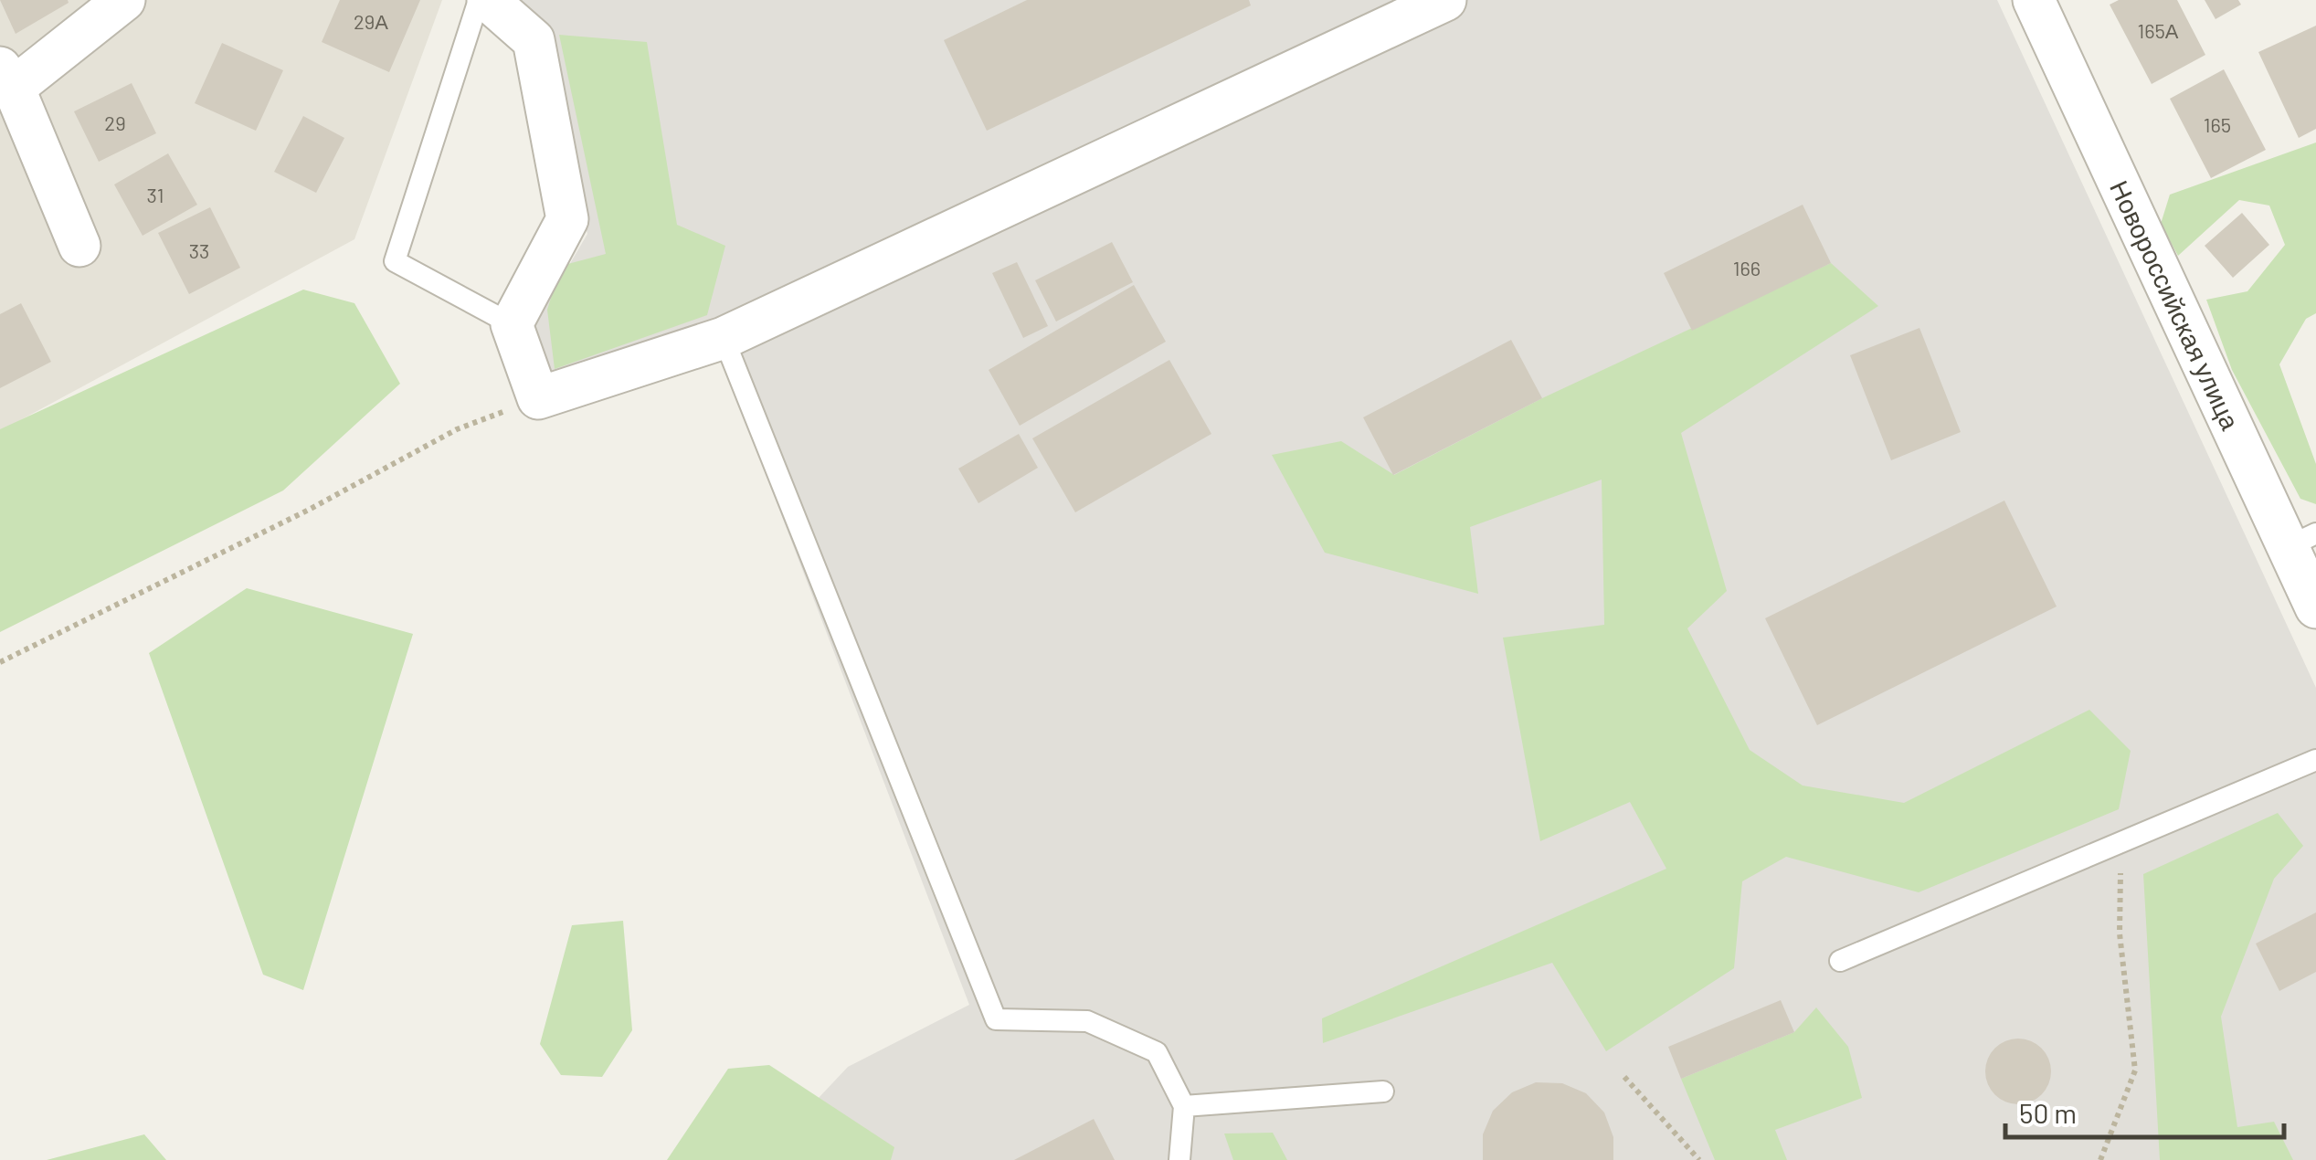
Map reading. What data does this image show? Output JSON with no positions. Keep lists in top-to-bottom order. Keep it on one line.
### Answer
{"streets":{"street":["Новороссийская улица"]},"house_numbers":["29А","165А","29","165","31","33","166"],"scale_bar":"50 m"}
